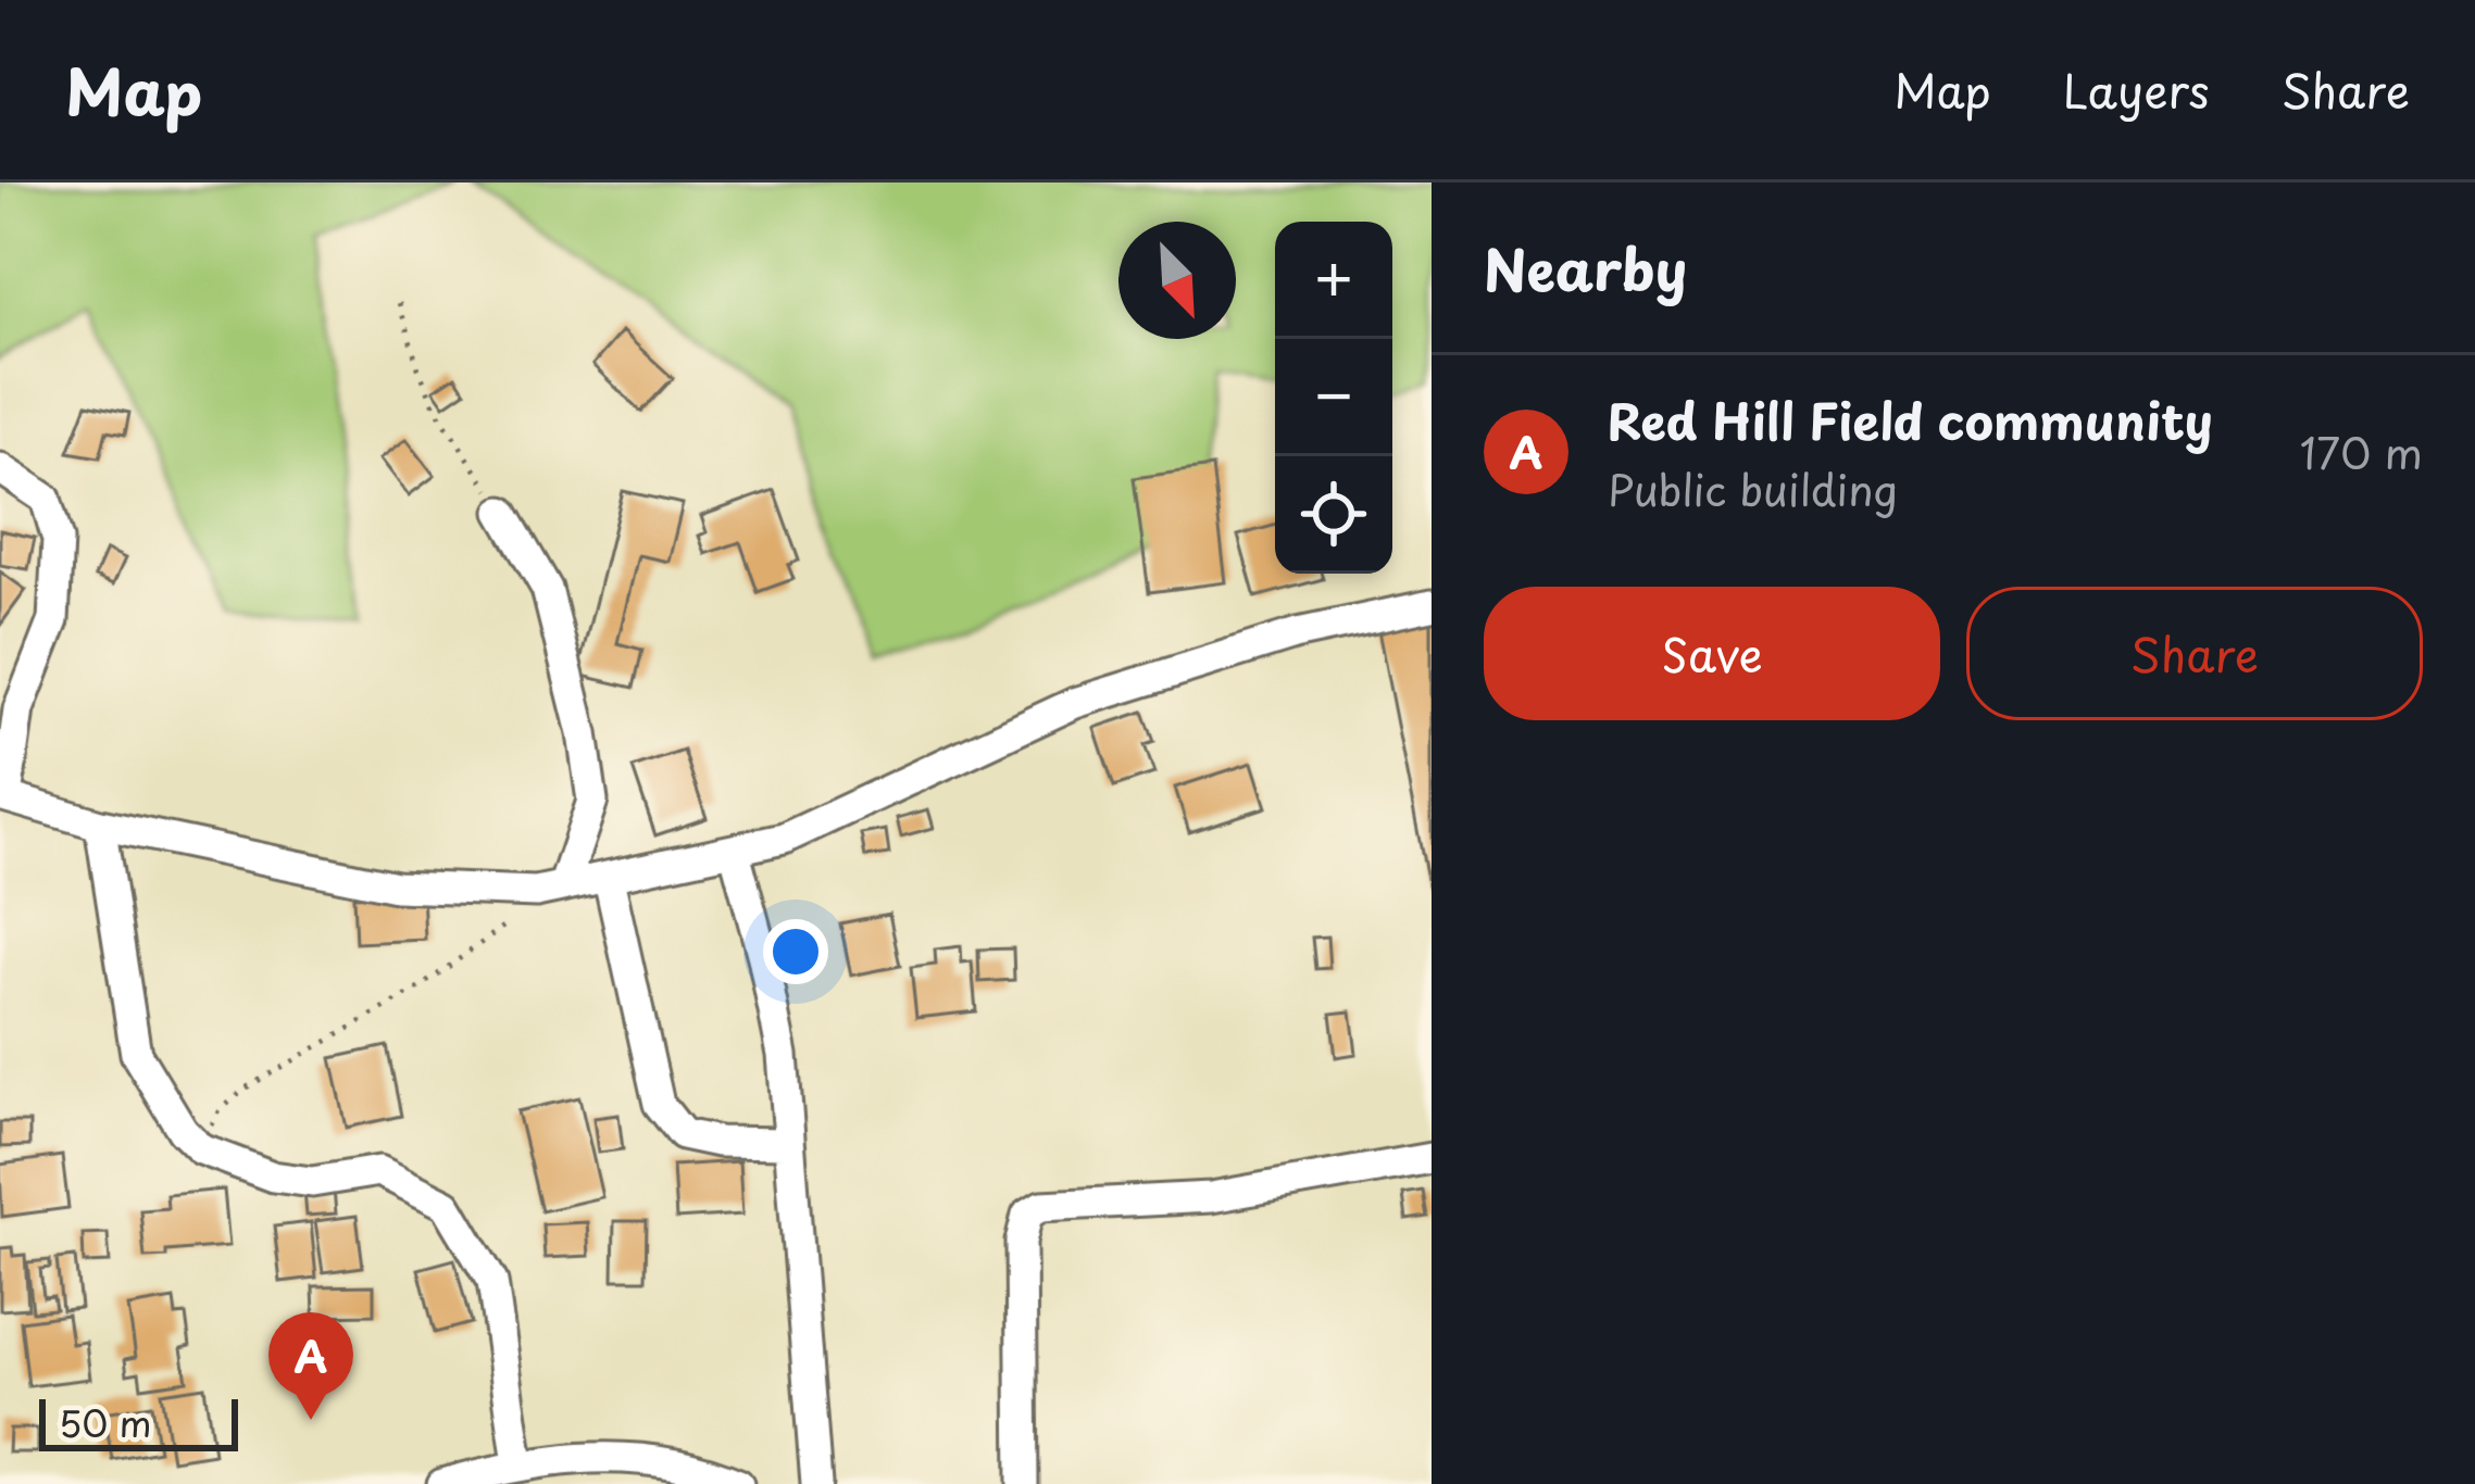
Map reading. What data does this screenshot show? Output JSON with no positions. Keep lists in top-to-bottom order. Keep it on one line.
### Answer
{"scale_bar":"50 m","north":"bottom right","page":{"header":"Map","nav":["Map","Layers","Share"],"heading":"Nearby","map_buttons":["+","−"],"list":[{"mark":"A","name":"Red Hill Field community","note":"Public building","value":"170 m"}],"buttons":["Save","Share"],"pins":"A","scale":"50 m"}}
